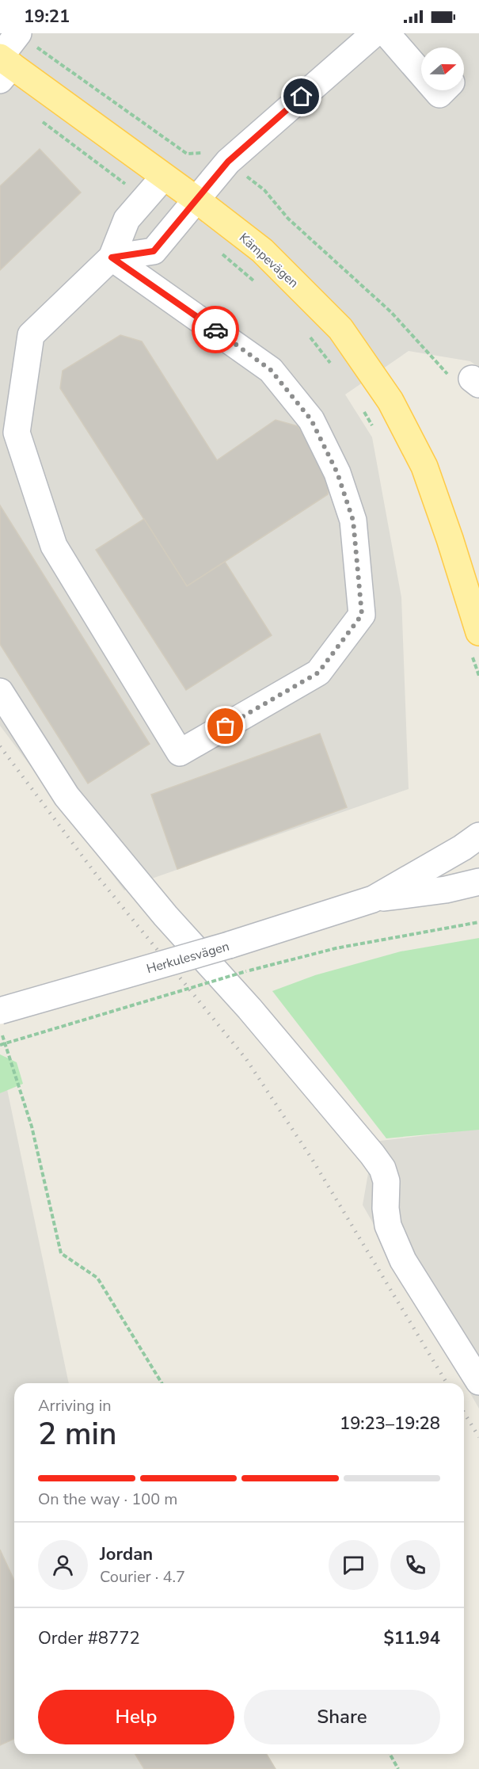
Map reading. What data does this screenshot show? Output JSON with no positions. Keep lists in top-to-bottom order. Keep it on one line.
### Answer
{"streets":{"main road":["Kämpevägen"],"street":["Herkulesvägen"]},"north":"right","page":{"status":"19:21","heading":["2 min","Arriving in","19:23–19:28"],"panel":["Jordan","Courier · 4.7","Order #8772","$11.94"],"bar":"On the way · 100 m","buttons":["Help","Share"]}}
